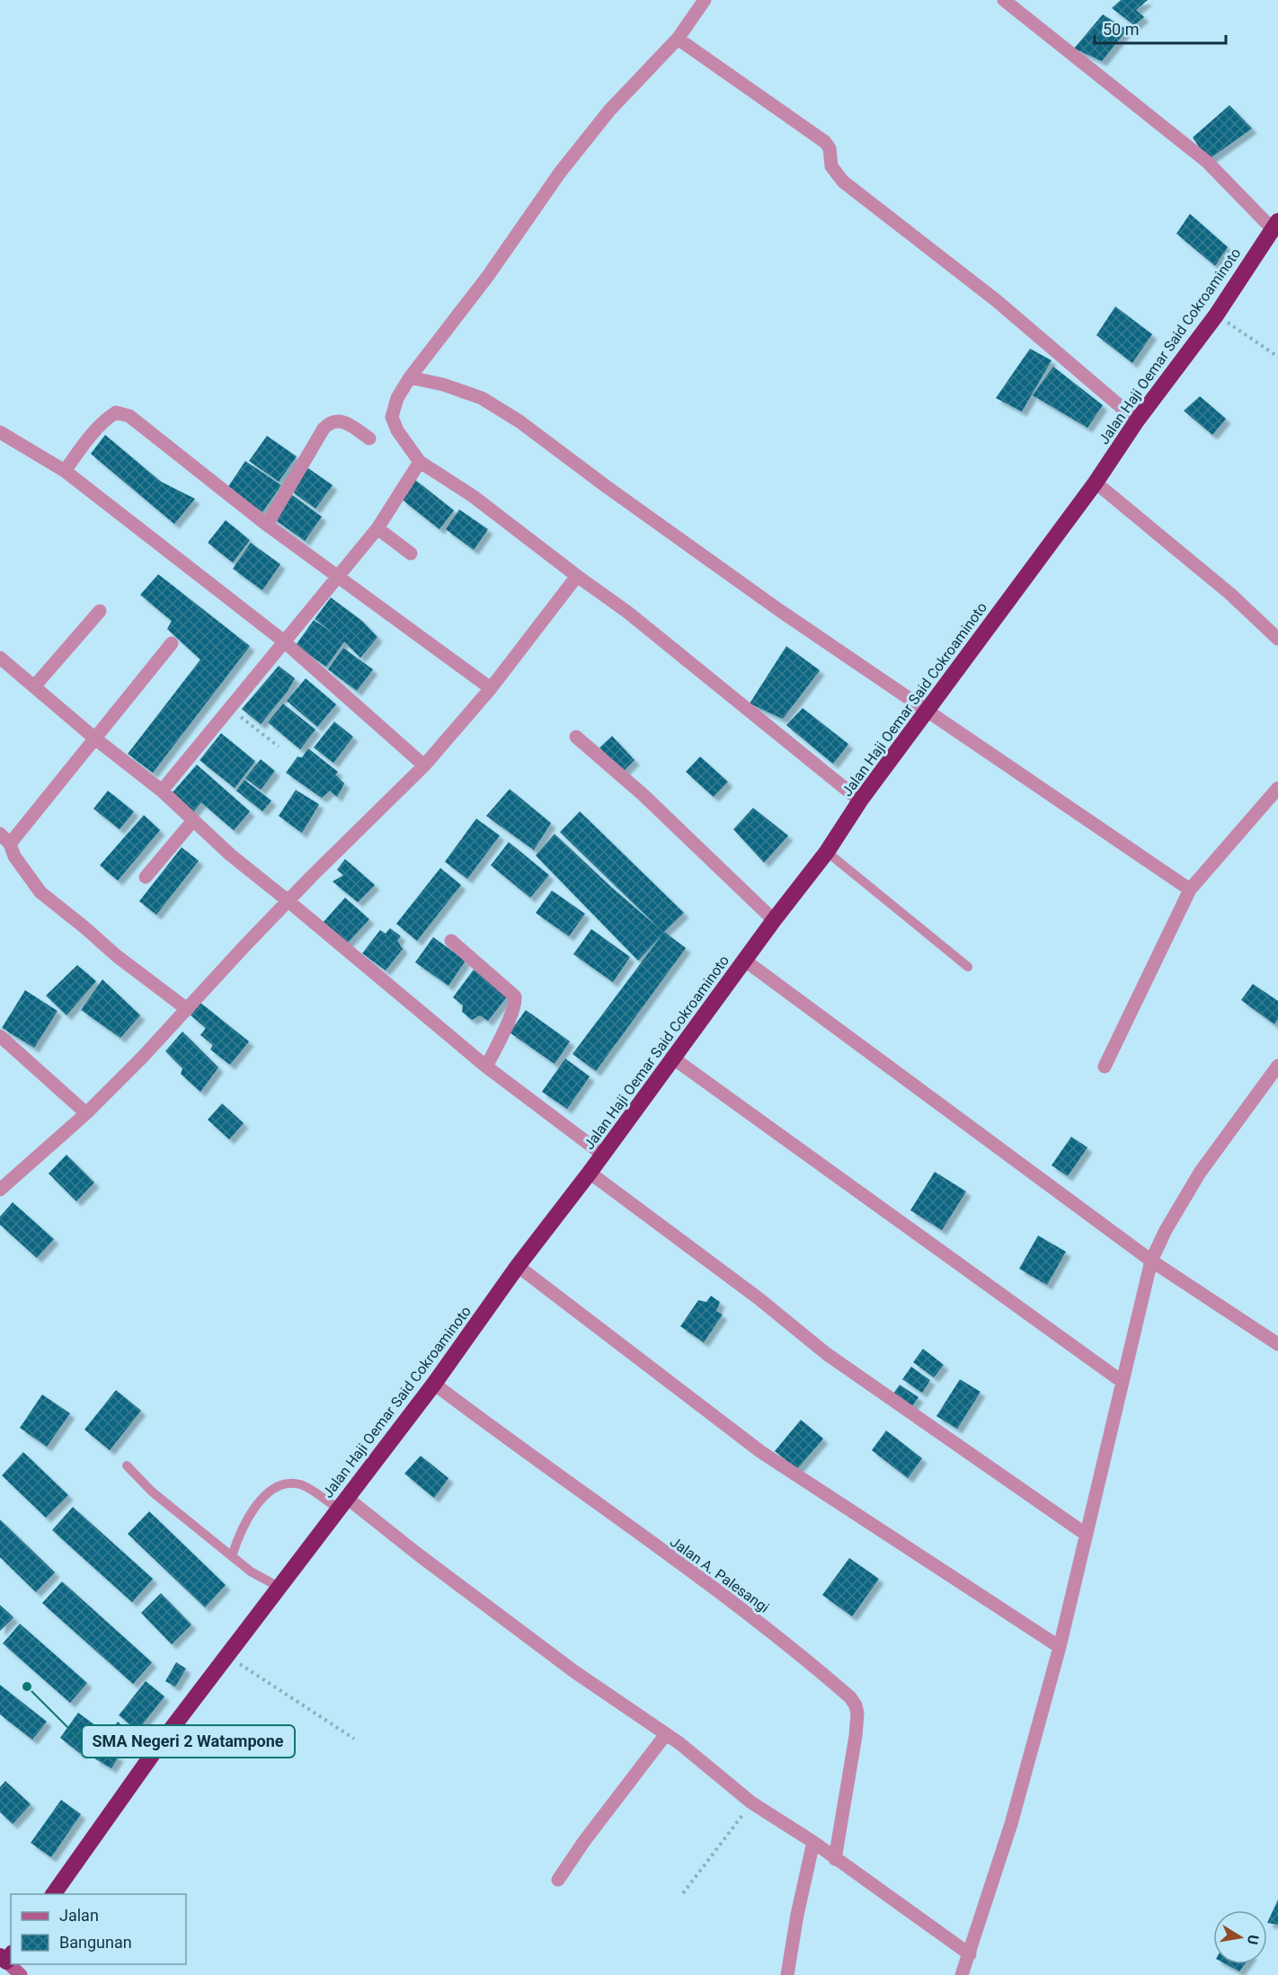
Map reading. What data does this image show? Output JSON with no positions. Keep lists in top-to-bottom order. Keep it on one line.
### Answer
{"streets":{"highway":["Jalan Haji Oemar Said Cokroaminoto"],"street":["Jalan A. Palesangi"]},"crossings":[["Jalan Haji Oemar Said Cokroaminoto","Jalan A. Palesangi"]],"places":["SMA Negeri 2 Watampone"],"legend":["Jalan","Bangunan"],"scale_bar":"50 m","north":"right"}
